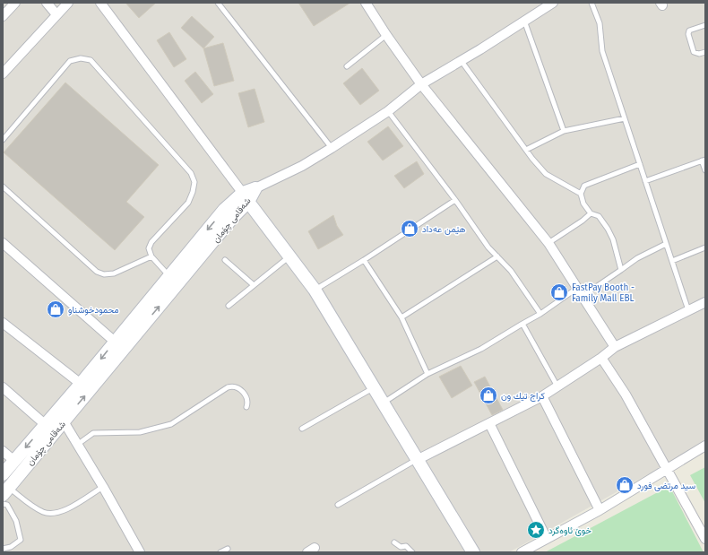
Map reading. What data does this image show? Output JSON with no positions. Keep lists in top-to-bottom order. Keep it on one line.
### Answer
{"streets":{"street":["شەقامی چۆمان"]},"places":{"shop":["هێمن عەداد","FastPay Booth - Family Mall EBL","محمودخوشناو","كراج تيك ون","سيد مرتضى فورد"],"place":["خوێ ئاوەگرد"]}}
